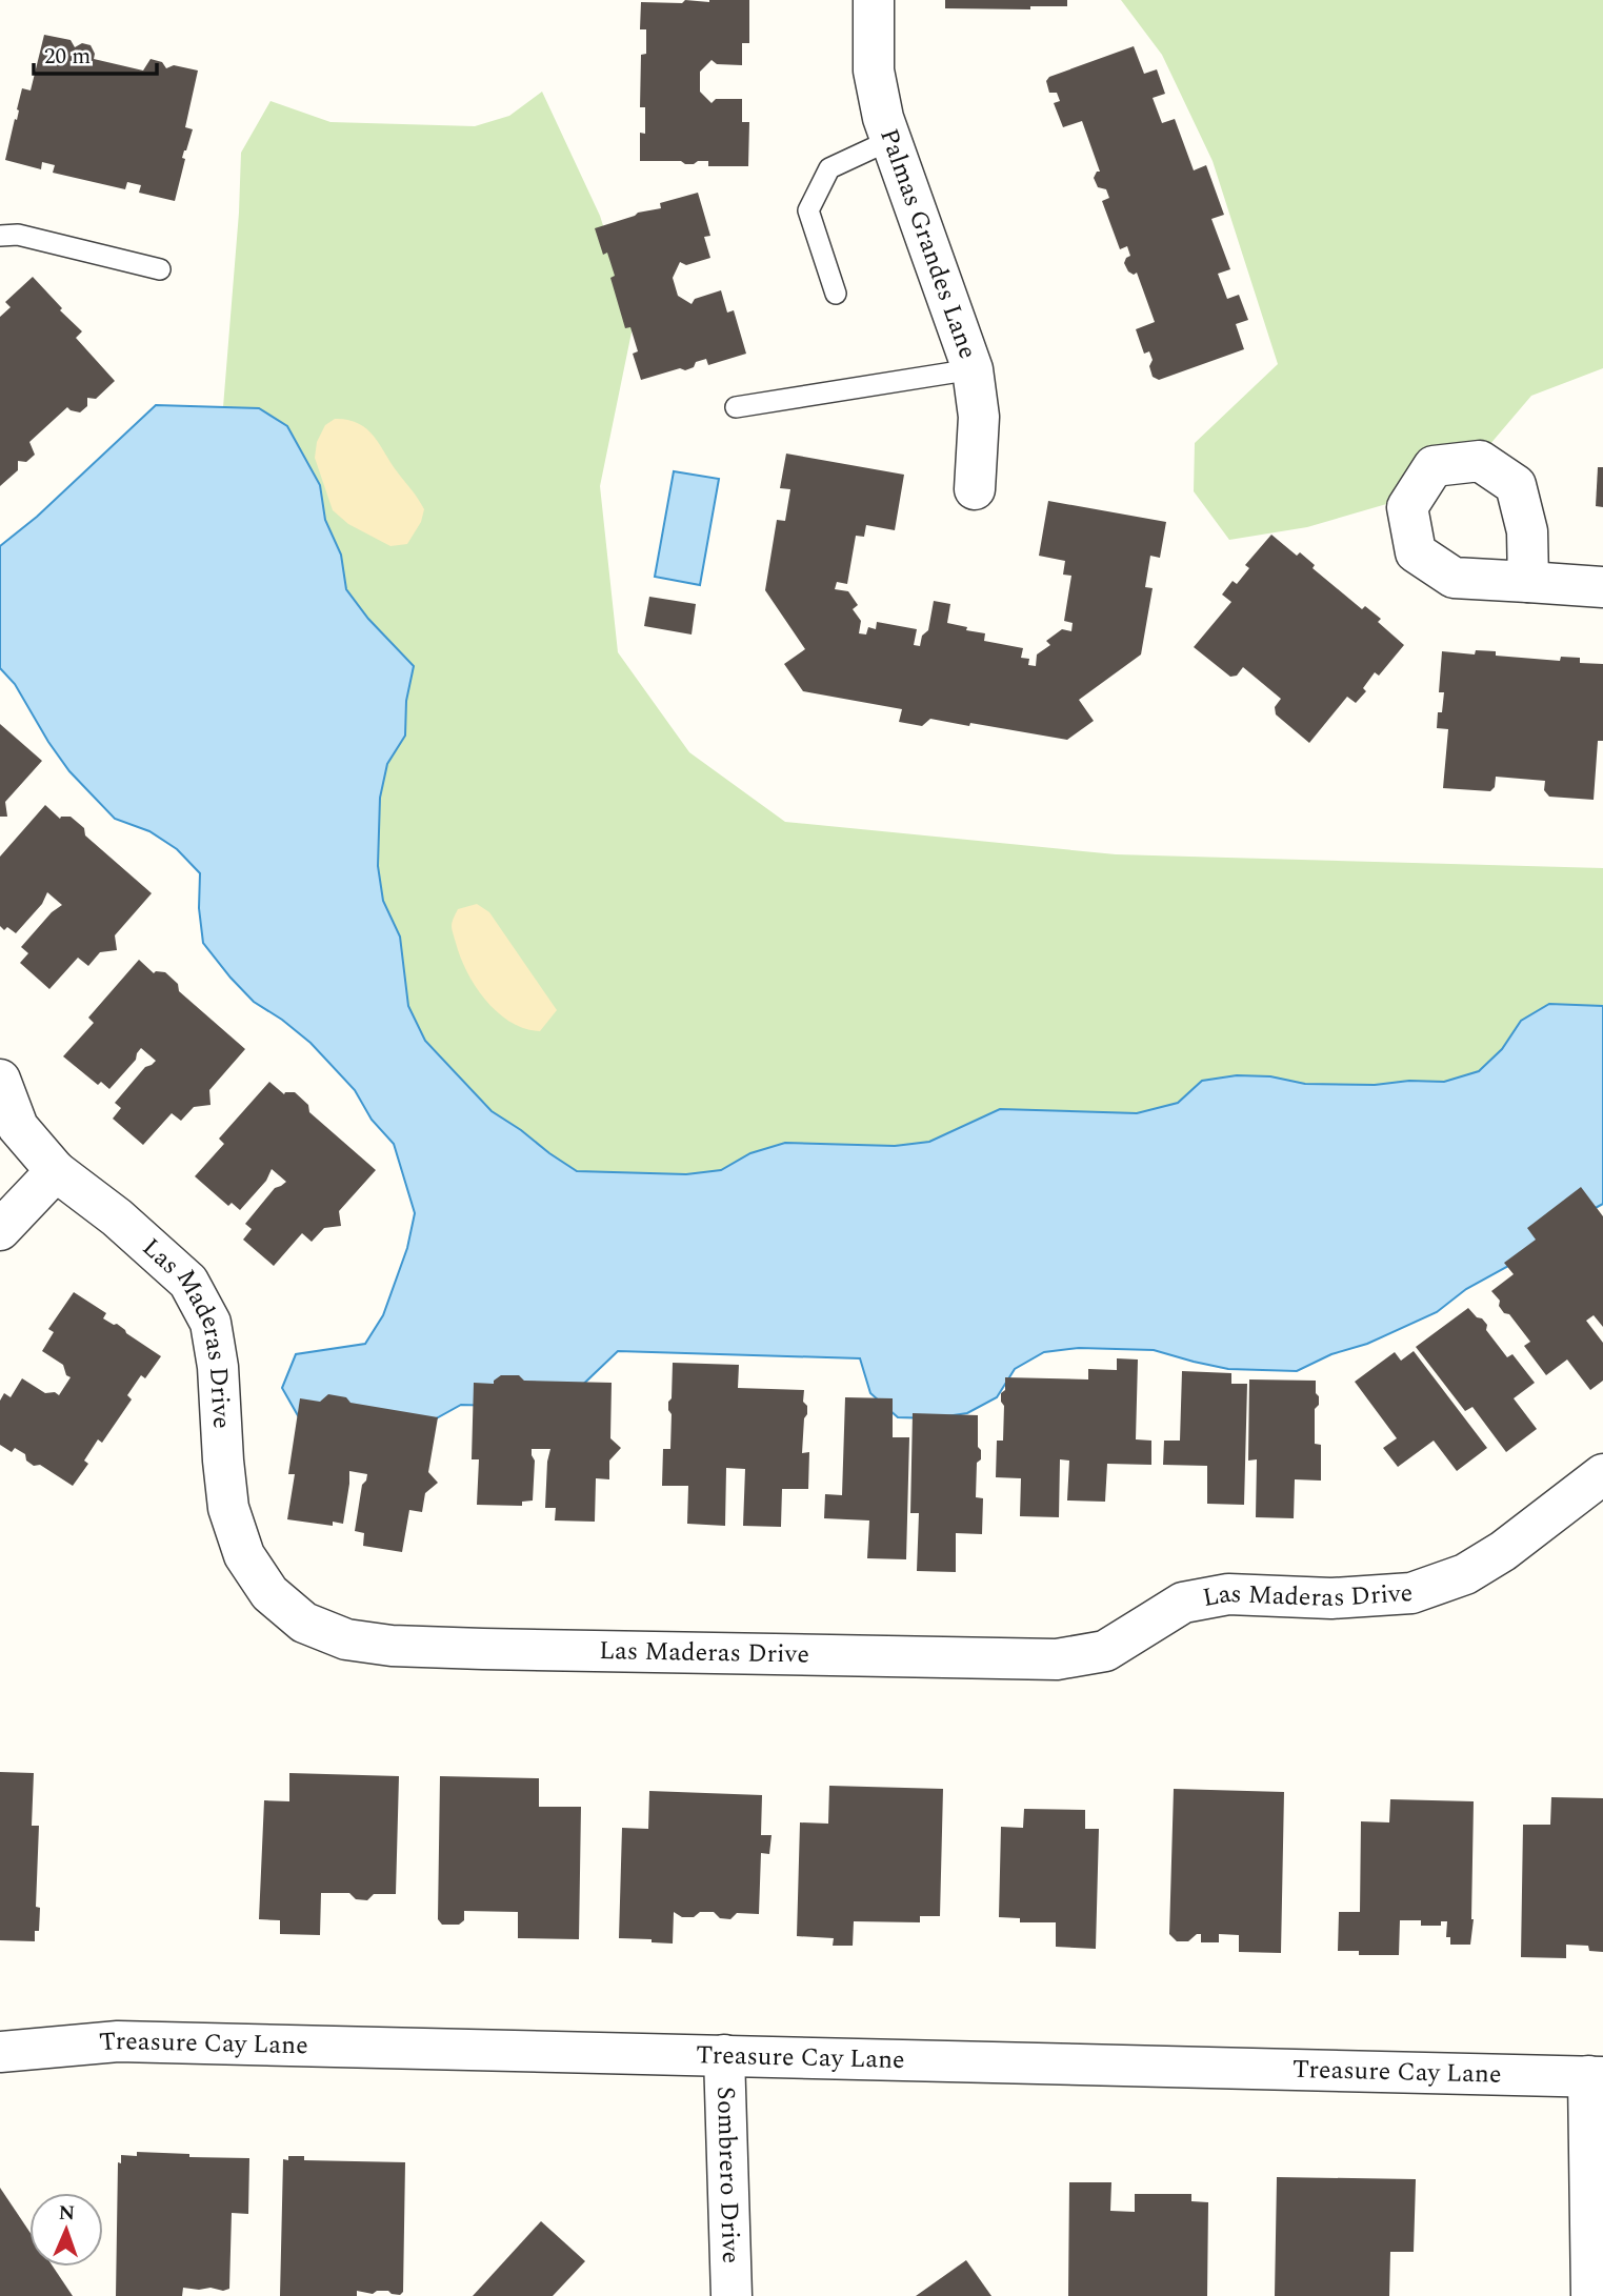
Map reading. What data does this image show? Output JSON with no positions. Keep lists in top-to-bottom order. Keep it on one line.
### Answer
{"streets":{"street":["Palmas Grandes Lane","Las Maderas Drive","Treasure Cay Lane","Sombrero Drive"]},"crossings":[["Treasure Cay Lane","Sombrero Drive"]],"scale_bar":"20 m","north":"top"}
